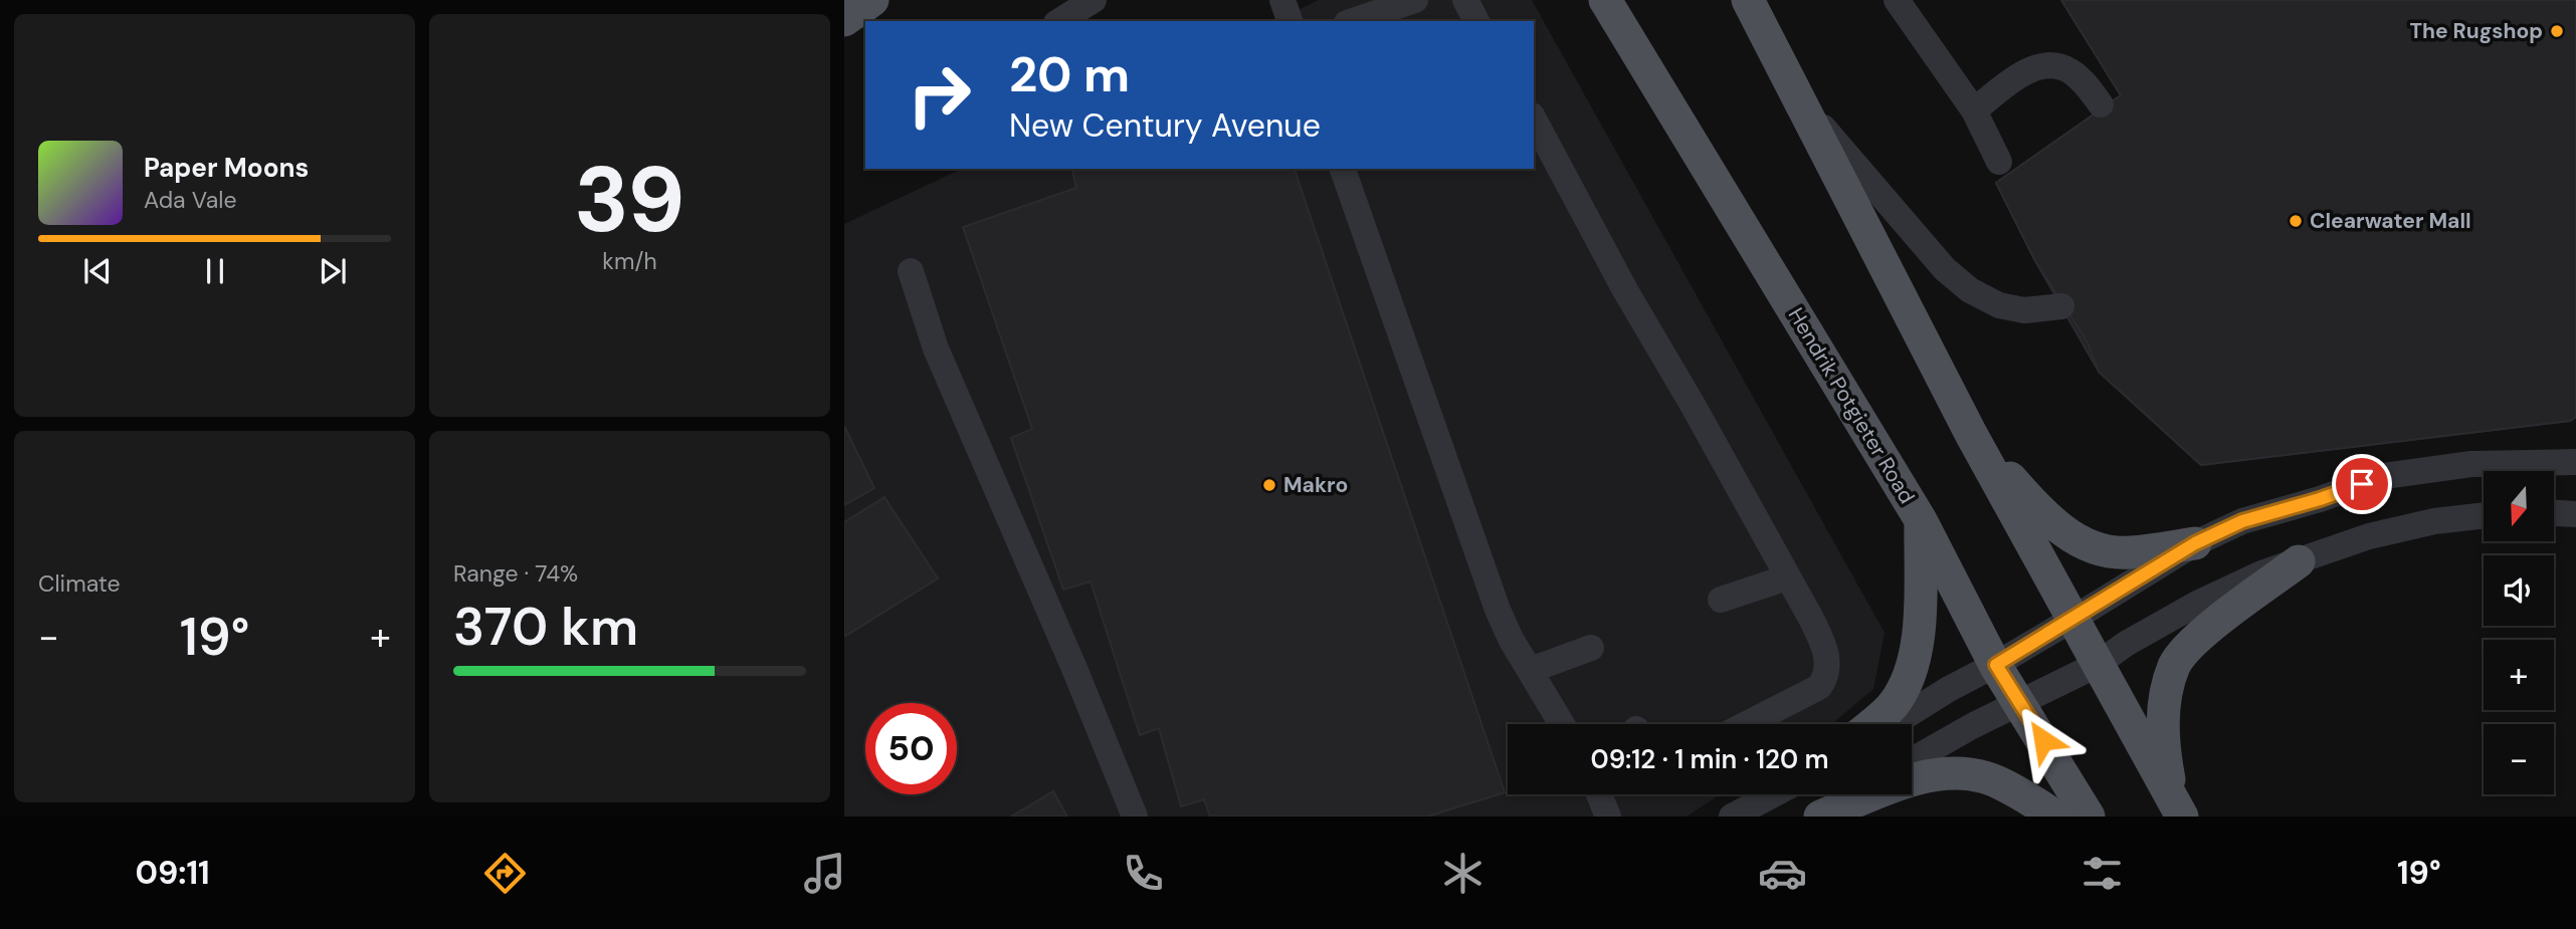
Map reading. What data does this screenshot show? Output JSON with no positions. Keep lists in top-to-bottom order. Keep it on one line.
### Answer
{"streets":{"main road":["Hendrik Potgieter Road"]},"places":["The Rugshop","Clearwater Mall","Makro"],"north":"bottom","page":{"tile":[["39","km/h"],"Climate",["Range · 74%","370 km"]],"turn":["20 m","New Century Avenue"],"song":["Paper Moons","Ada Vale"],"map_buttons":["+","−"],"heat":["−","19°","+"],"limit":"50","trip":"09:12 · 1 min · 120 m","tabs":["09:11","19°"]}}
